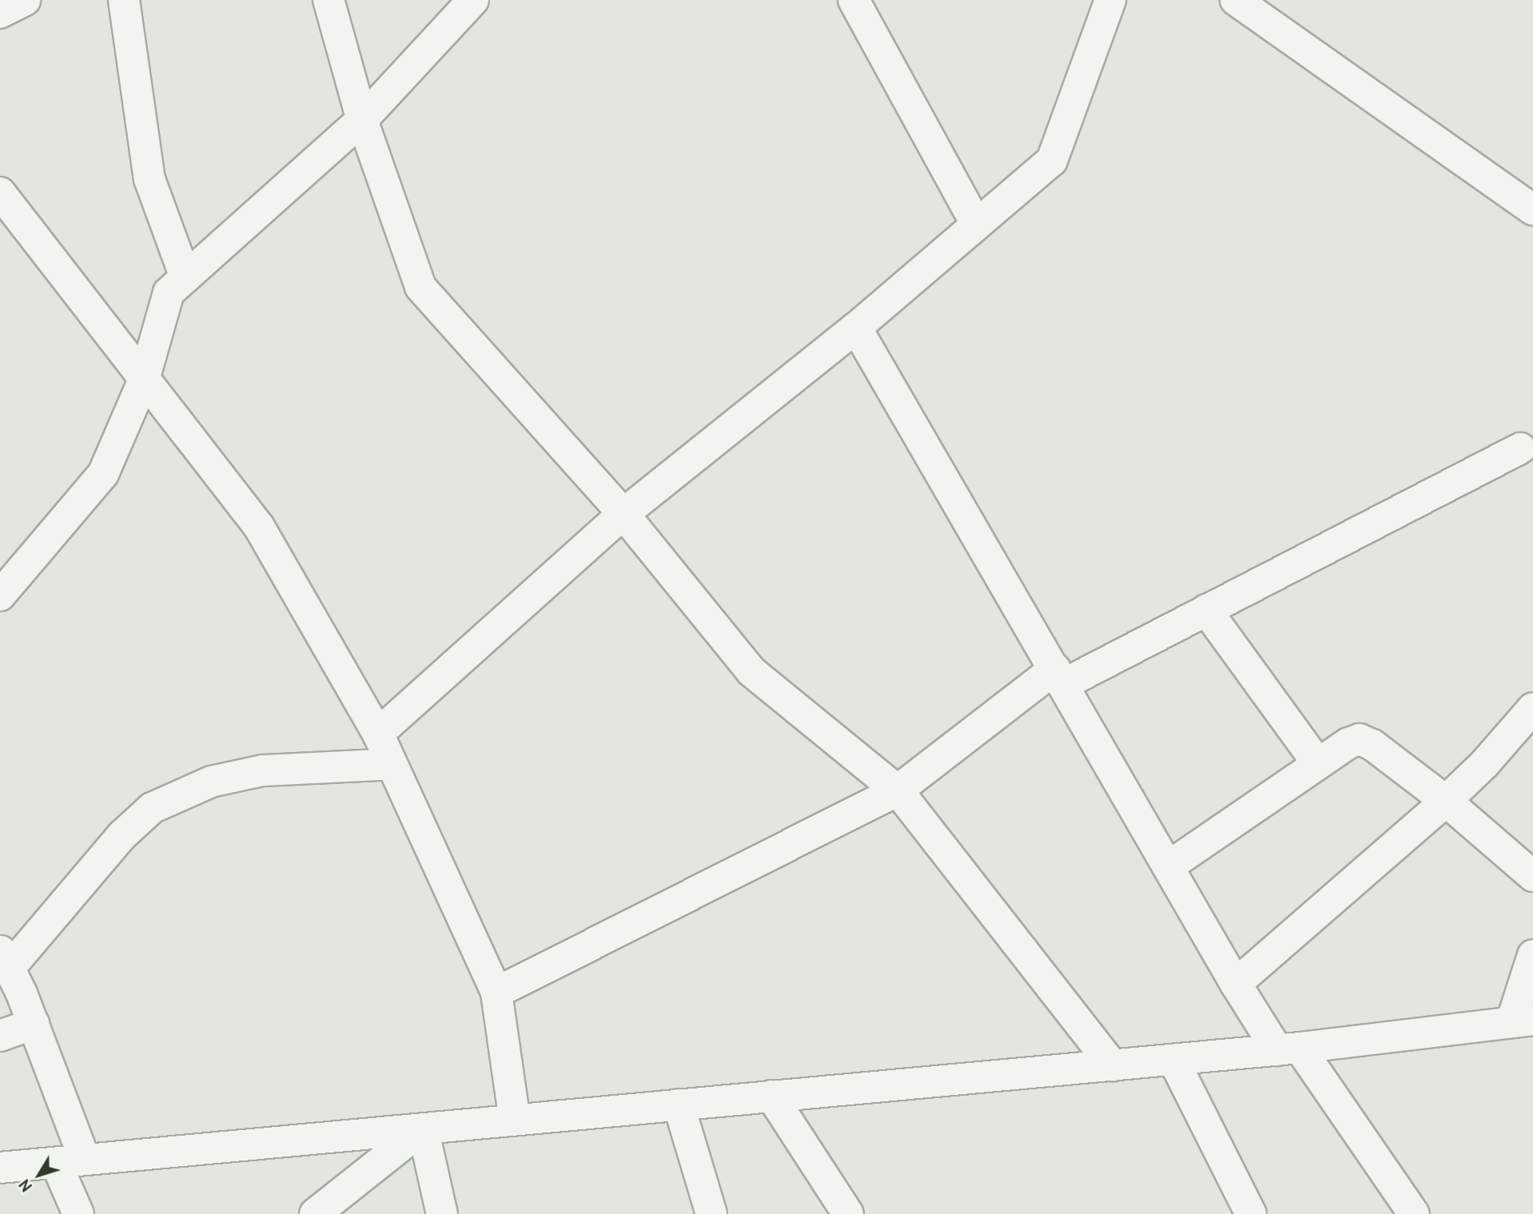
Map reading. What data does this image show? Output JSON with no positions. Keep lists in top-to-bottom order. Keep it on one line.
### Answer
{"north":"bottom left"}
